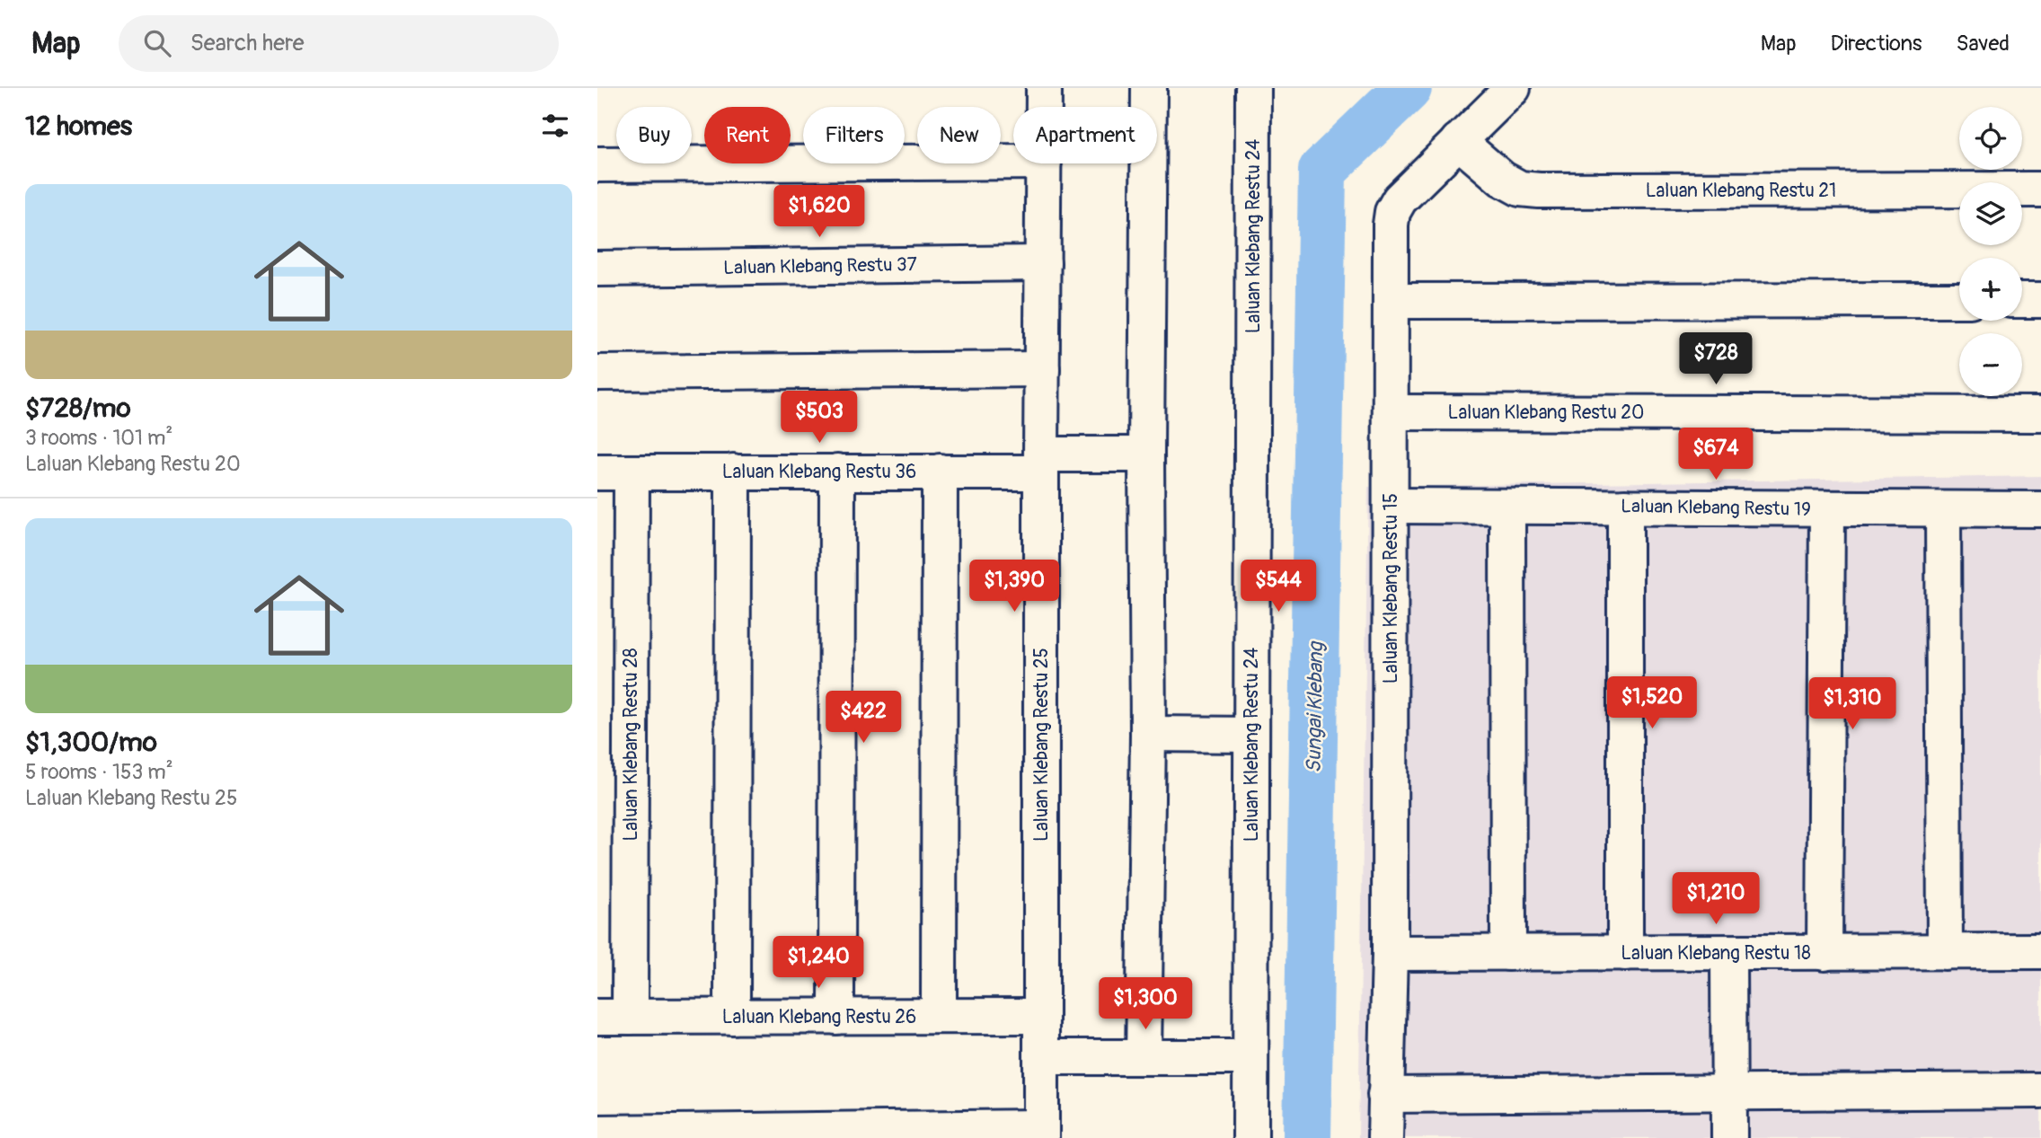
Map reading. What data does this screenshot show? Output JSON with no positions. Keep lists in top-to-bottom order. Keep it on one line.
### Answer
{"streets":{"street":["Laluan Klebang Restu 21","Laluan Klebang Restu 24","Laluan Klebang Restu 37","Laluan Klebang Restu 20","Laluan Klebang Restu 36","Laluan Klebang Restu 19","Laluan Klebang Restu 15","Laluan Klebang Restu 28","Laluan Klebang Restu 25","Laluan Klebang Restu 18","Laluan Klebang Restu 26"]},"crossings":[["Laluan Klebang Restu 21","Laluan Klebang Restu 15"],["Laluan Klebang Restu 37","Laluan Klebang Restu 25"],["Laluan Klebang Restu 20","Laluan Klebang Restu 15"],["Laluan Klebang Restu 36","Laluan Klebang Restu 28"],["Laluan Klebang Restu 36","Laluan Klebang Restu 25"],["Laluan Klebang Restu 19","Laluan Klebang Restu 15"],["Laluan Klebang Restu 15","Laluan Klebang Restu 18"],["Laluan Klebang Restu 28","Laluan Klebang Restu 26"],["Laluan Klebang Restu 25","Laluan Klebang Restu 26"]],"water":["Sungai Klebang"],"page":{"header":"Map","search":"Search here","nav":["Map","Directions","Saved"],"heading":"12 homes","map_buttons":["+","−"],"chip":["Buy","Rent","Filters","New","Apartment"],"list":[{"name":"$728/mo","note":"3 rooms · 101 m² · Laluan Klebang Restu 20"},{"name":"$1,300/mo","note":"5 rooms · 153 m² · Laluan Klebang Restu 25"}],"price":["$1,620","$728","$503","$674","$1,390","$544","$1,520","$1,310","$422","$1,210","$1,240","$1,300"]}}
